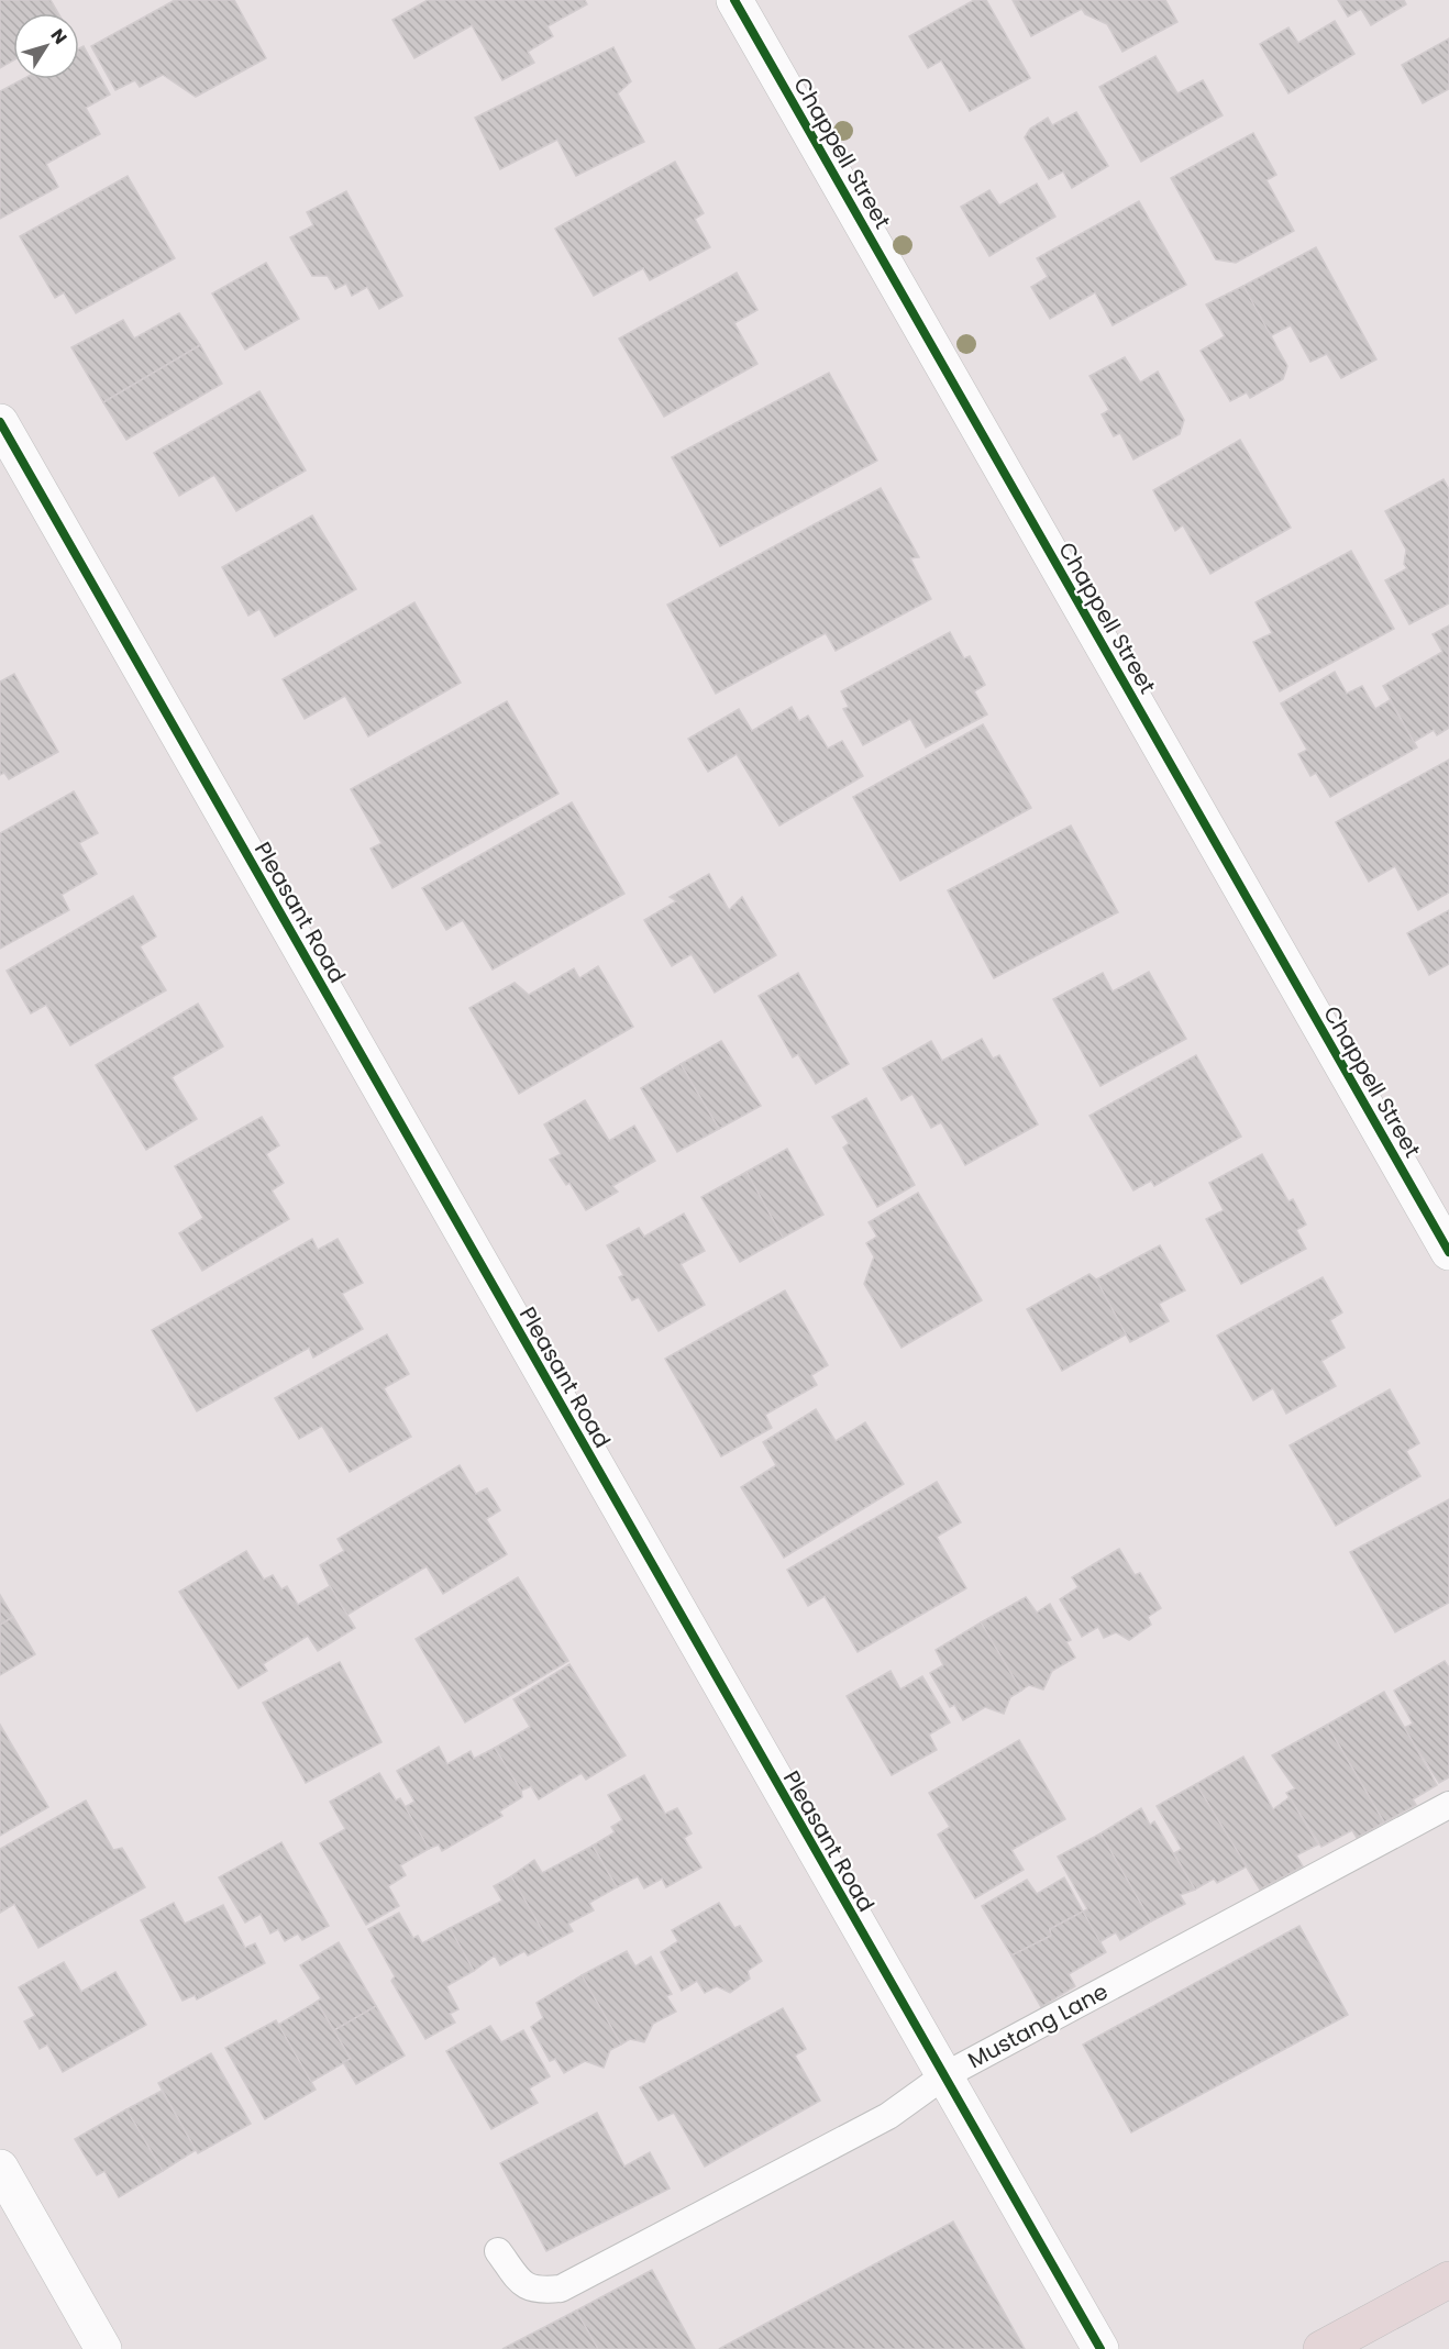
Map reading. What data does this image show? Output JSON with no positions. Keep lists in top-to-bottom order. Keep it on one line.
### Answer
{"streets":{"street":["Chappell Street","Pleasant Road"],"lane":["Mustang Lane"]},"crossings":[["Pleasant Road","Mustang Lane"]],"north":"top right"}
